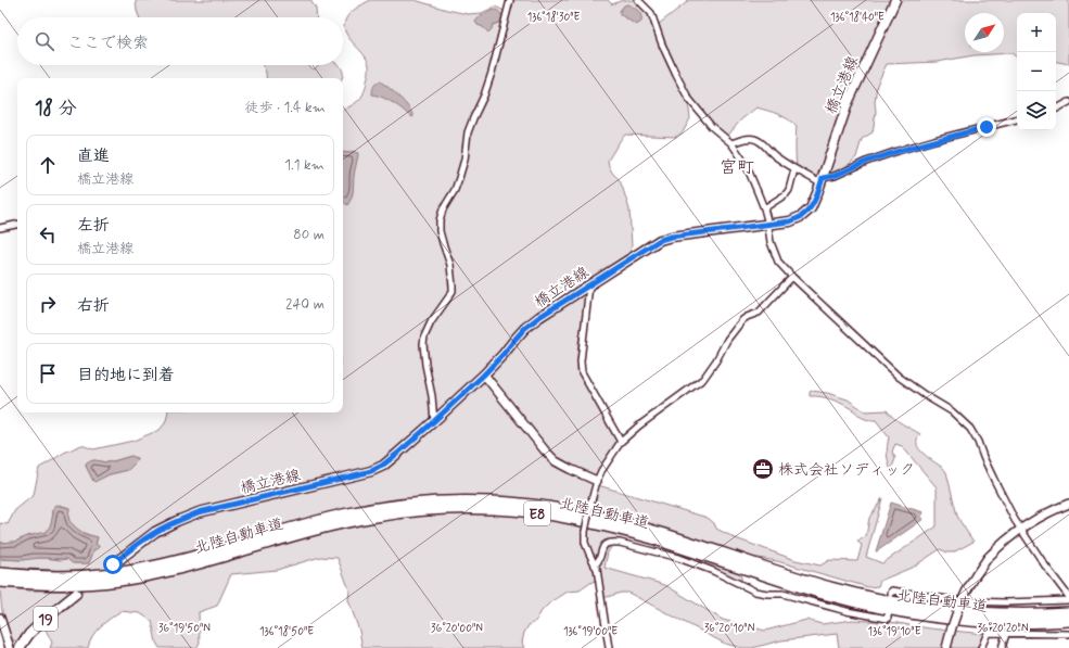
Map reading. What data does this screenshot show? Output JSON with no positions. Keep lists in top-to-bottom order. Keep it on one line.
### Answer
{"streets":{"highway":["北陸自動車道","E8"],"main road":["橋立港線","19"]},"districts":["宮町"],"places":{"office":["株式会社ソディック"]},"north":"top right","page":{"map_buttons":["+","−"],"search":"ここで検索","heading":["18 分","徒歩 · 1.4 km"],"list":[["直進","橋立港線","1.1 km"],["左折","橋立港線","80 m"],["右折","240 m"],"目的地に到着"]},"coordinates":["136°18'40\"E","136°18'30\"E","36°19'50\"N","36°20'00\"N","36°20'10\"N","36°20'20\"N","136°18'50\"E","136°19'00\"E","136°19'10\"E"]}
